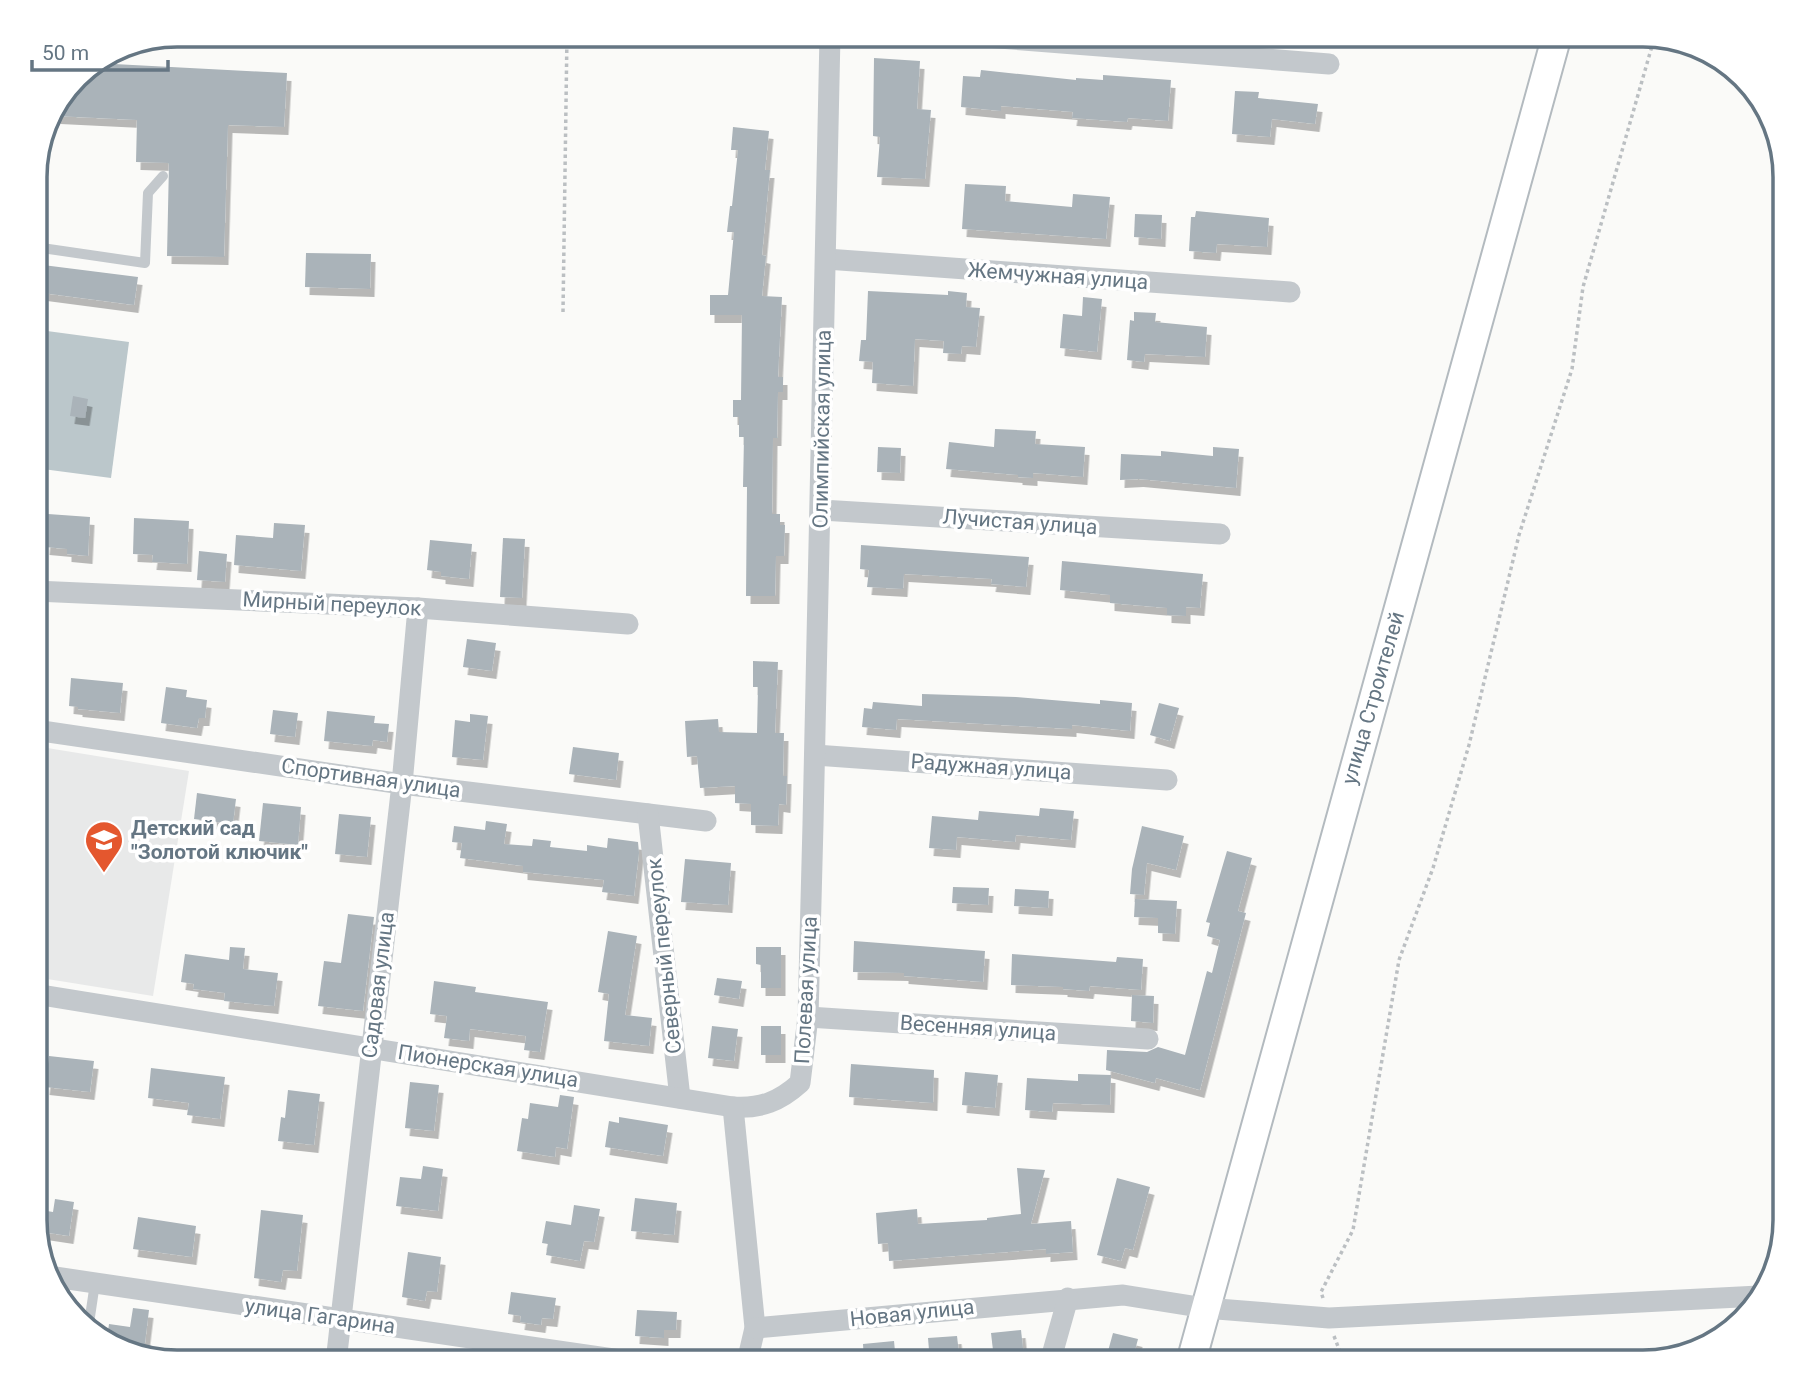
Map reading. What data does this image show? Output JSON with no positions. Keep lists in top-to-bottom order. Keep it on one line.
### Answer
{"streets":{"main road":["улица Строителей"],"street":["Жемчужная улица","Олимпийская улица","Лучистая улица","Мирный переулок","Радужная улица","Спортивная улица","Северный переулок","Садовая улица","Полевая улица","Весенняя улица","Пионерская улица","Новая улица","улица Гагарина"]},"crossings":[["Жемчужная улица","Олимпийская улица"],["Олимпийская улица","Лучистая улица"],["Олимпийская улица","Радужная улица"],["Олимпийская улица","Полевая улица"],["Мирный переулок","Садовая улица"],["улица Строителей","Новая улица"],["Спортивная улица","Северный переулок"],["Спортивная улица","Садовая улица"],["Северный переулок","Пионерская улица"],["Садовая улица","Пионерская улица"],["Садовая улица","улица Гагарина"],["Полевая улица","Весенняя улица"],["Полевая улица","Пионерская улица"]],"places":{"school or university":["Детский сад \"Золотой ключик\""]},"scale_bar":"50 m"}
